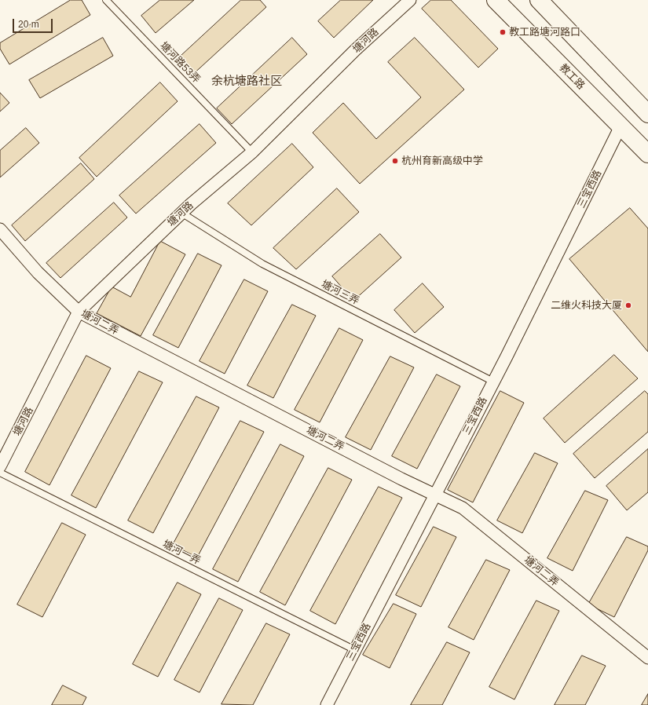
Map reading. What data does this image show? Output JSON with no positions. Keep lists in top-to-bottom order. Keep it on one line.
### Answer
{"streets":{"main road":["教工路"],"street":["塘河路","三宝西路","塘河二弄"],"lane":["塘河路53弄","塘河三弄","塘河一弄"]},"crossings":[["塘河路","塘河路53弄"],["塘河路","塘河三弄"],["塘河路","塘河二弄"],["教工路","三宝西路"],["三宝西路","塘河三弄"],["三宝西路","塘河二弄"],["三宝西路","塘河一弄"]],"districts":["余杭塘路社区"],"places":["教工路塘河路口","杭州育新高级中学","二维火科技大厦"],"scale_bar":"20 m"}
